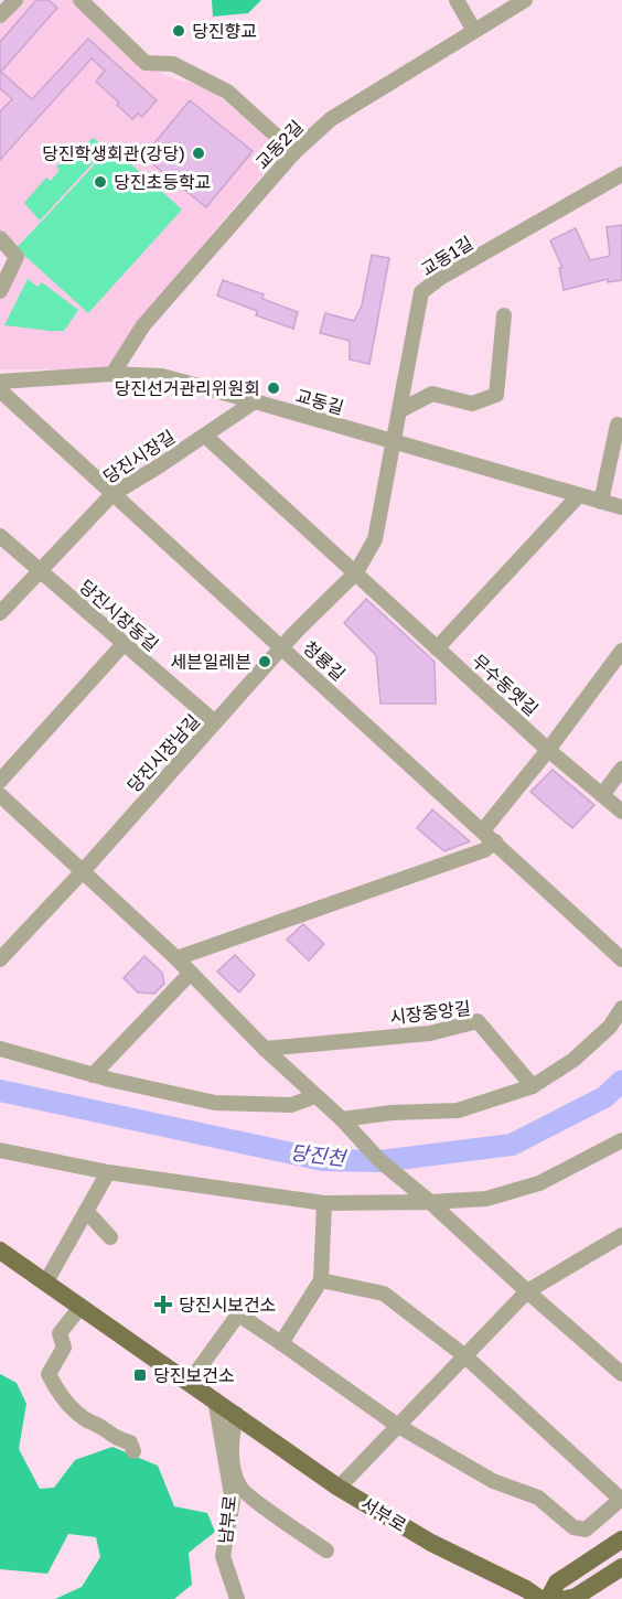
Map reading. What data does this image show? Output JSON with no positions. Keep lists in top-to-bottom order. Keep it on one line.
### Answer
{"streets":{"main road":["서부로"],"street":["교동2길","교동1길","교동길","당진시장길","당진시장동길","청룡길","무수동옛길","당진시장남길","시장중앙길","남부로"]},"crossings":[["교동2길","교동길"],["교동1길","교동길"],["교동1길","당진시장남길"],["교동길","당진시장길"],["교동길","당진시장남길"],["당진시장길","당진시장동길"],["당진시장길","청룡길"],["당진시장동길","당진시장남길"],["청룡길","당진시장남길"],["서부로","남부로"]],"water":["당진천"],"places":{"other":["당진향교","당진학생회관(강당)","당진초등학교","당진선거관리위원회","세븐일레븐"],"health":["당진시보건소"],"transit":["당진보건소"]}}
